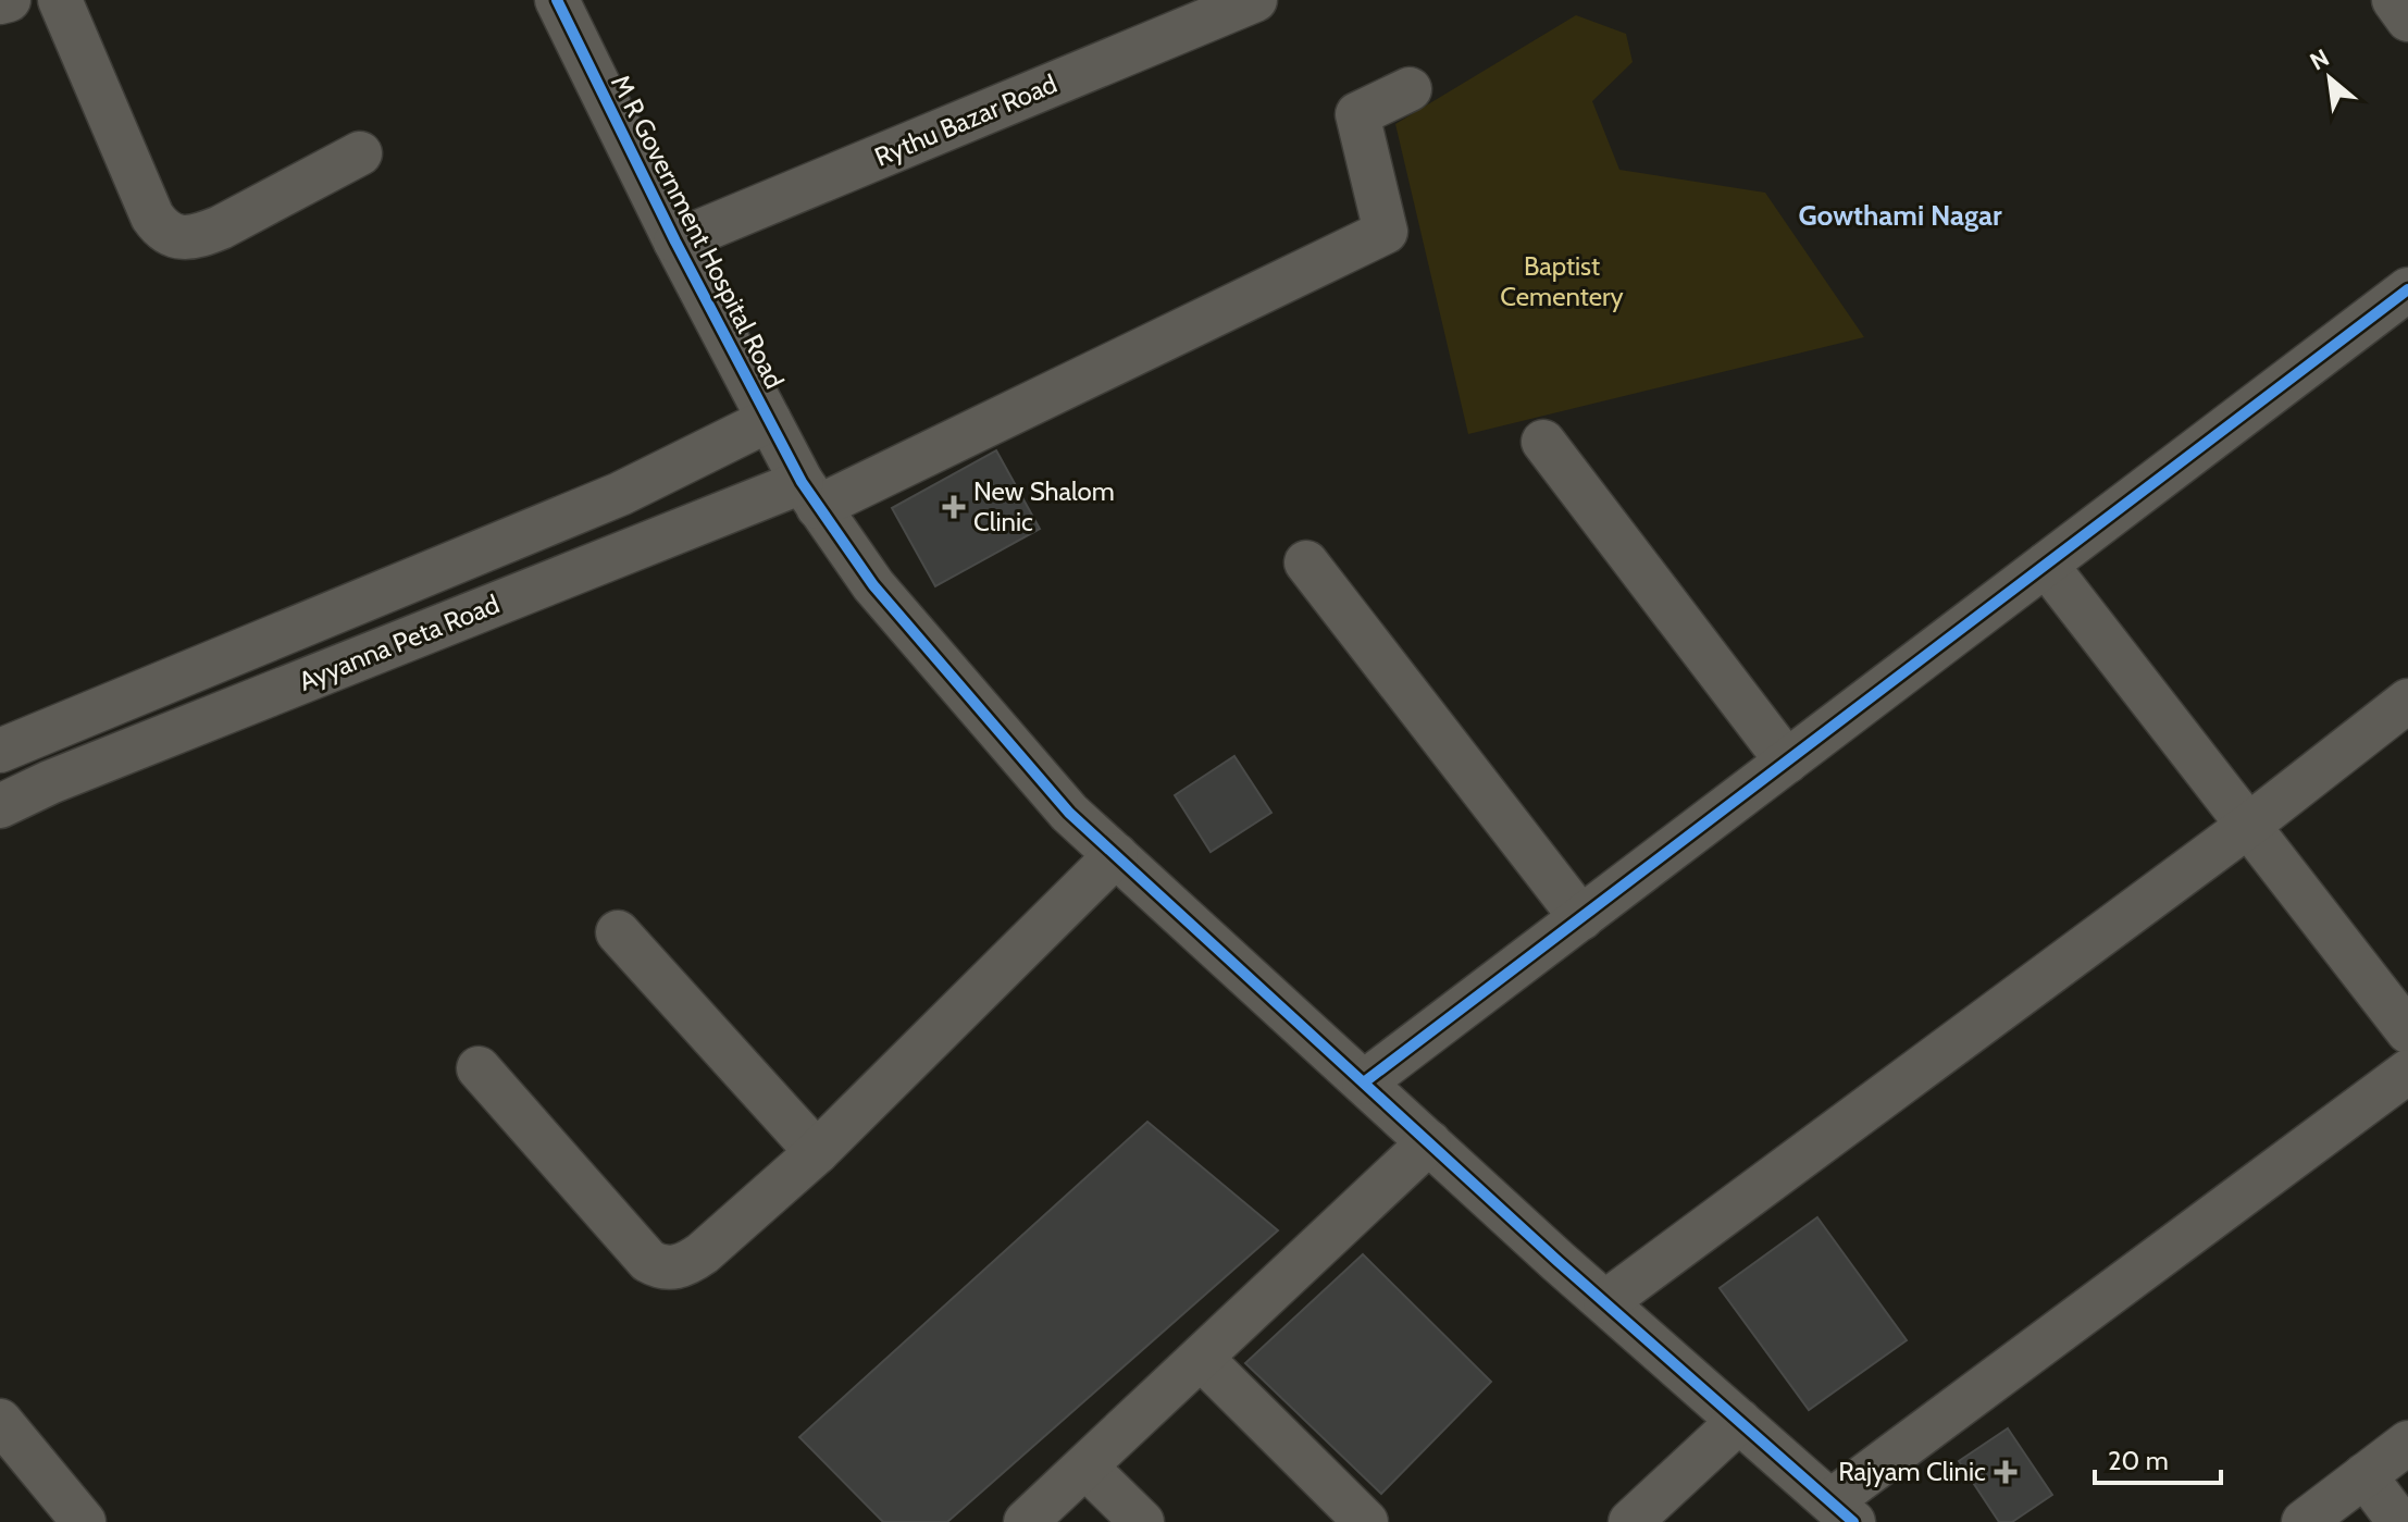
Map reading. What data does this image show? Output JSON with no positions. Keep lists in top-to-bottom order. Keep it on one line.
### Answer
{"streets":{"street":["Rythu Bazar Road","M R Government Hospital Road","Ayyanna Peta Road"]},"crossings":[["Rythu Bazar Road","M R Government Hospital Road"],["M R Government Hospital Road","Ayyanna Peta Road"]],"districts":["Gowthami Nagar"],"parks":["Baptist Cementery"],"places":{"health":["New Shalom Clinic","Rajyam Clinic"]},"scale_bar":"20 m","north":"top left"}
